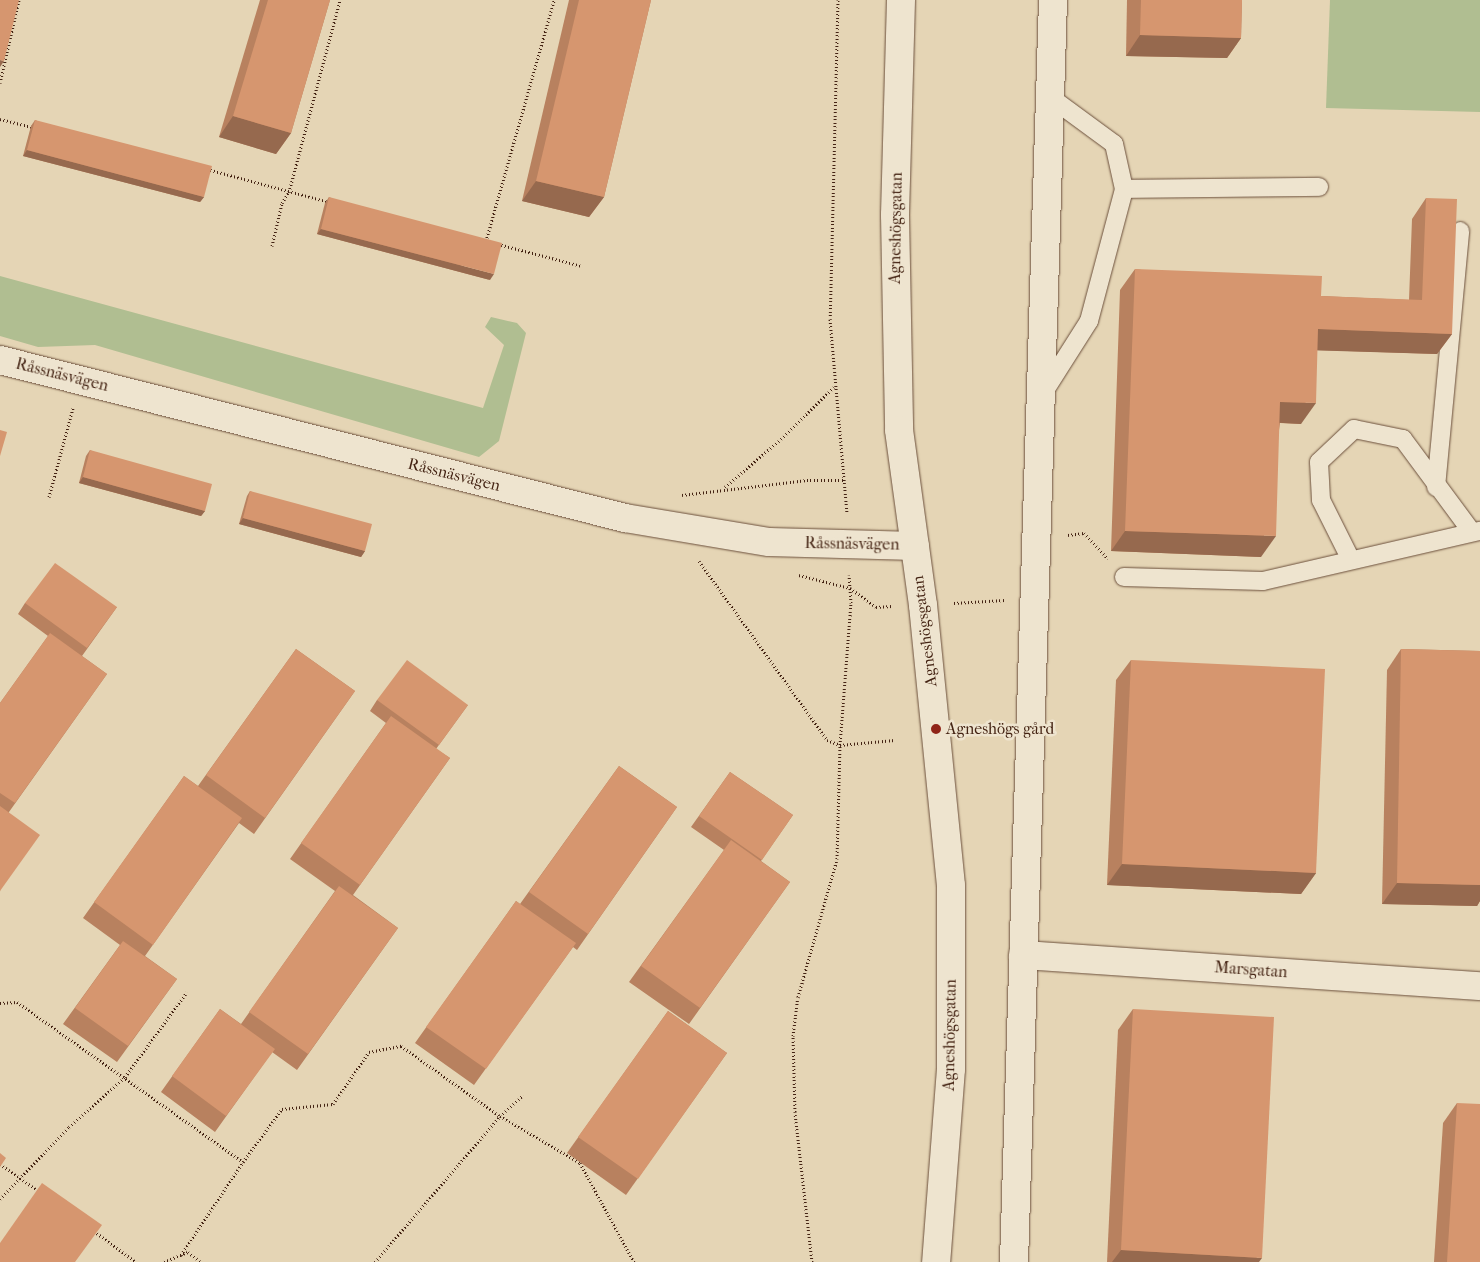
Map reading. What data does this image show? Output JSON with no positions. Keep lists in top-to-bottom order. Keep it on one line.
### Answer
{"streets":{"street":["Agneshögsgatan","Råssnäsvägen","Marsgatan"]},"crossings":[["Agneshögsgatan","Råssnäsvägen"]],"places":["Agneshögs gård"]}
